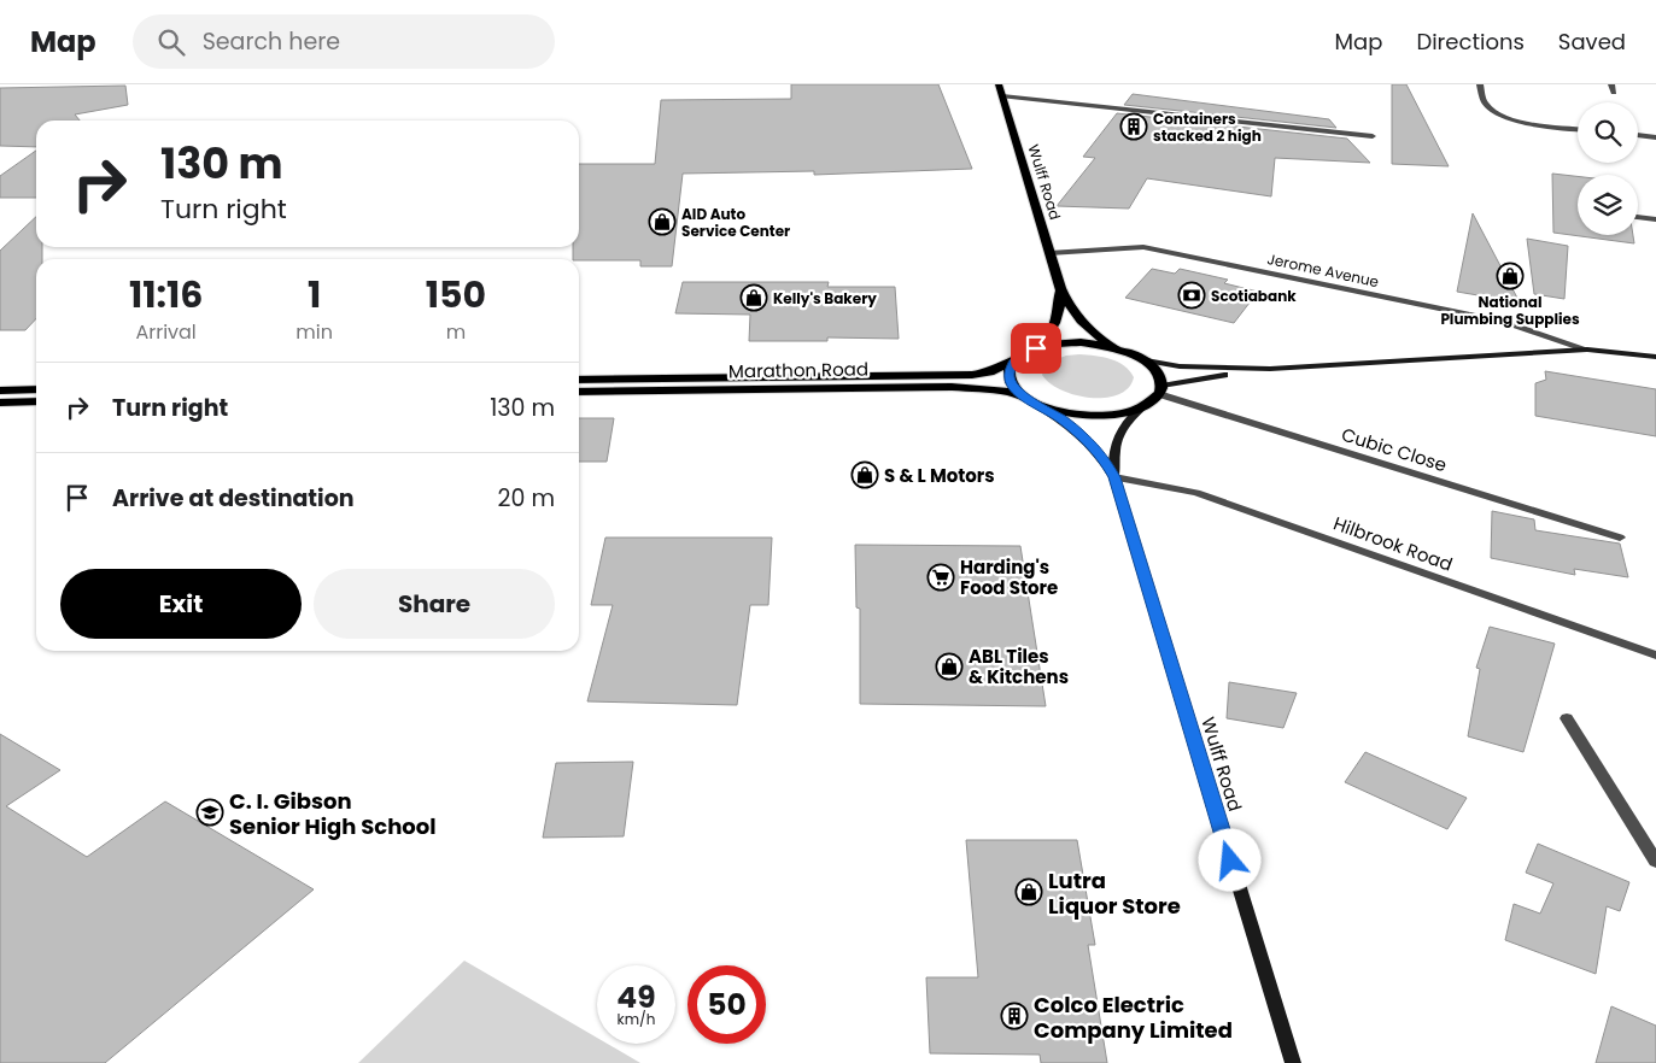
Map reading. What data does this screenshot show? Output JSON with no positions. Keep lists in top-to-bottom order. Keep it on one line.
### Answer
{"streets":{"main road":["Wulff Road","Jerome Avenue","Marathon Road"],"street":["Cubic Close","Hilbrook Road"]},"crossings":[["Wulff Road","Jerome Avenue"],["Wulff Road","Marathon Road"],["Wulff Road","Hilbrook Road"],["Jerome Avenue","Cubic Close"]],"places":{"building":["Containers stacked 2 high","Colco Electric Company Limited"],"shop":["AID Auto Service Center","National Plumbing Supplies","Kelly's Bakery","S & L Motors","ABL Tiles & Kitchens","Lutra Liquor Store"],"bank":["Scotiabank"],"supermarket":["Harding's Food Store"],"school or university":["C. I. Gibson Senior High School"]},"page":{"header":"Map","search":"Search here","nav":["Map","Directions","Saved"],"turn":["130 m","Turn right"],"eta":["11:16","Arrival","1","min","150","m"],"list":[{"name":"Turn right","value":"130 m"},{"name":"Arrive at destination","value":"20 m"}],"buttons":["Exit","Share"],"speed":"49 km/h","limit":"50"}}
